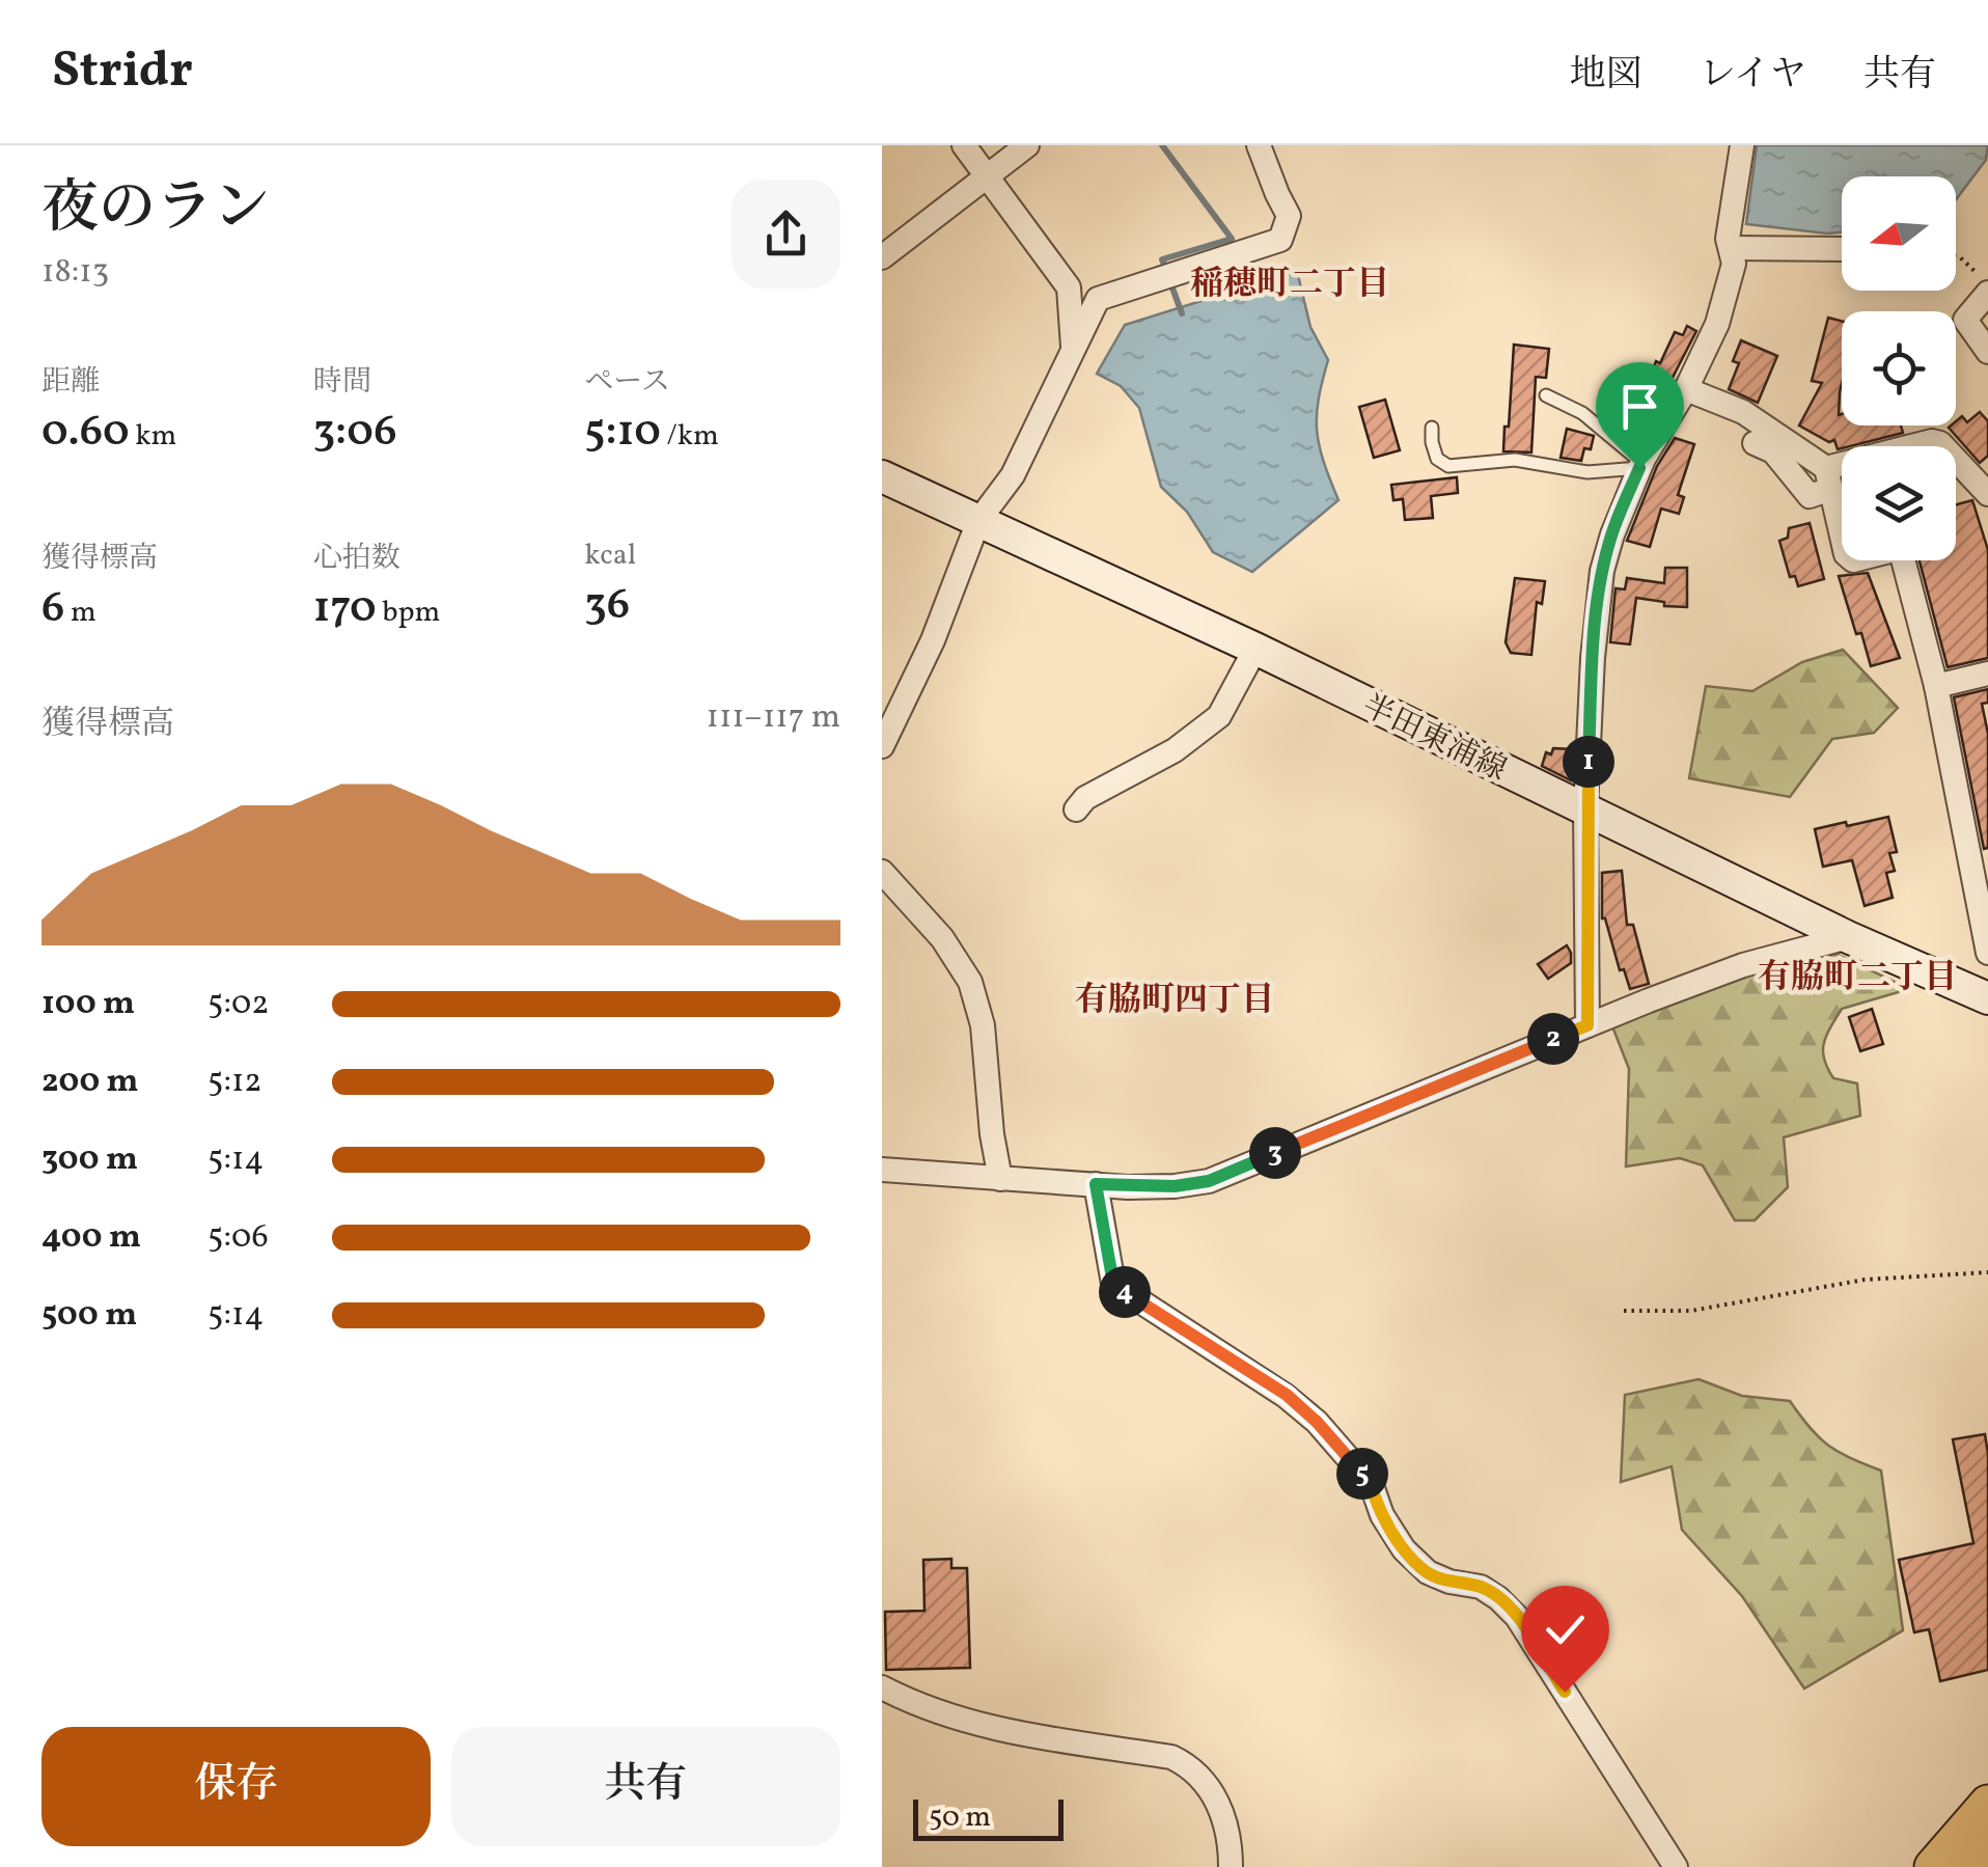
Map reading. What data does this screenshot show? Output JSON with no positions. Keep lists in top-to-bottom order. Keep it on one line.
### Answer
{"streets":{"main road":["半田東浦線"]},"districts":["稲穂町二丁目","有脇町二丁目","有脇町四丁目"],"scale_bar":"50 m","north":"left","page":{"header":"Stridr","nav":["地図","レイヤ","共有"],"heading":["夜のラン","18:13"],"stats":[["距離","0.60 km"],["時間","3:06"],["ペース","5:10 /km"],["獲得標高","6 m"],["心拍数","170 bpm"],["kcal","36"]],"chart":["獲得標高","111–117 m"],"pins":["1","2","3","4","5"],"list":[{"name":"100 m","note":"5:02"},{"name":"200 m","note":"5:12"},{"name":"300 m","note":"5:14"},{"name":"400 m","note":"5:06"},{"name":"500 m","note":"5:14"}],"buttons":["保存","共有"],"scale":"50 m"}}
